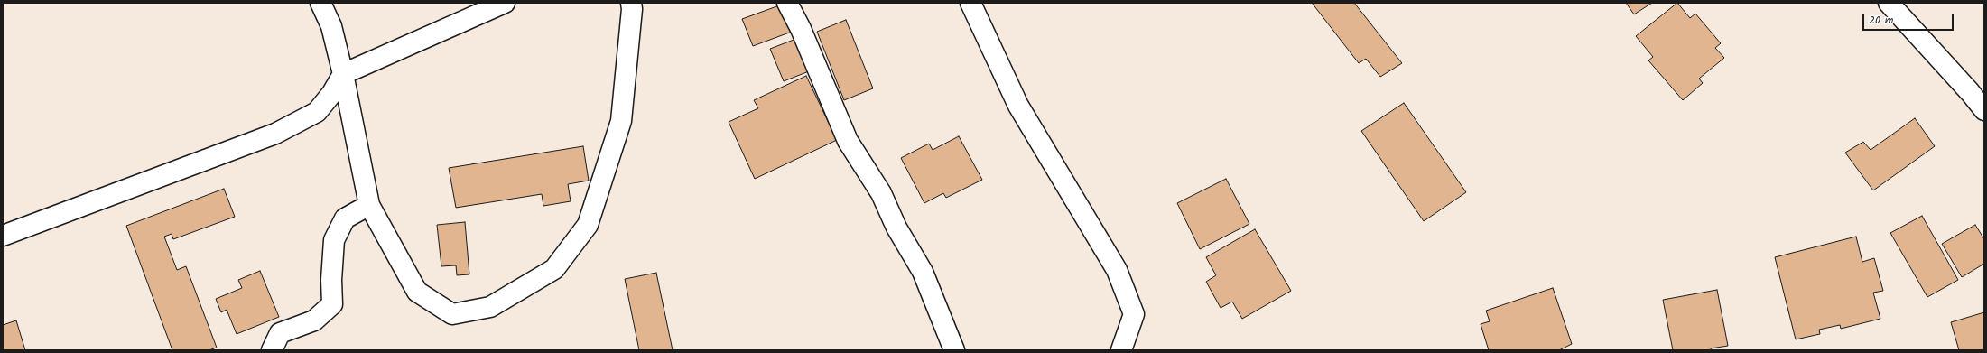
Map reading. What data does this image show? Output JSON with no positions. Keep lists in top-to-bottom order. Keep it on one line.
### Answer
{"scale_bar":"20 m"}
